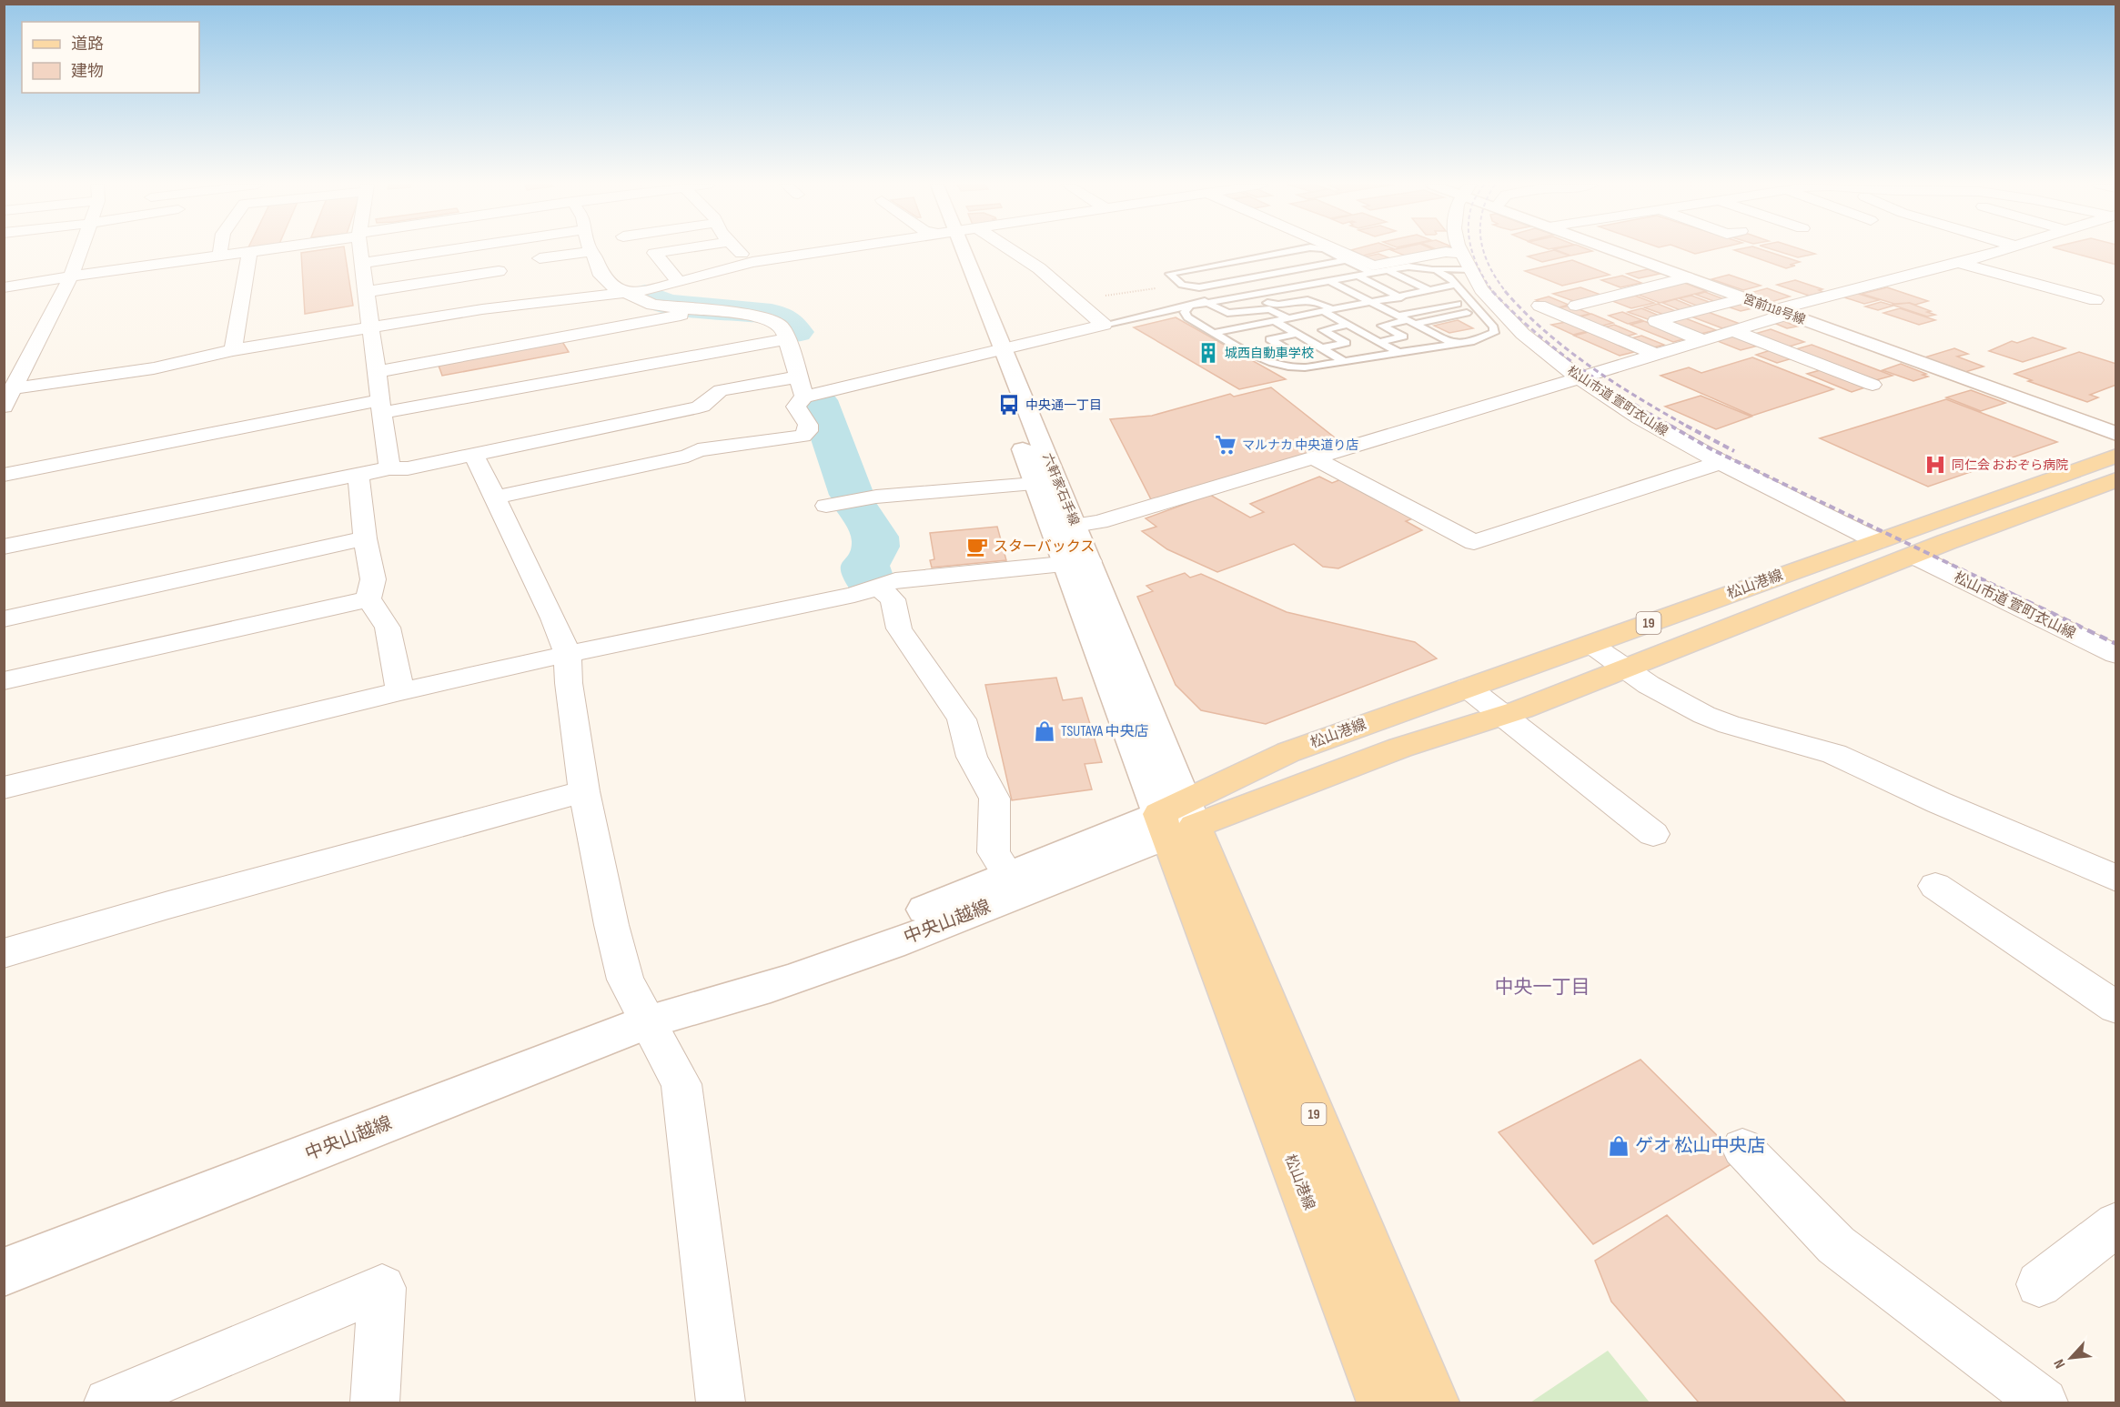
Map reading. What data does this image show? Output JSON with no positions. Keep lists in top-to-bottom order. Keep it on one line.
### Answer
{"streets":{"main road":["宮前118号線","六軒家石手線","松山港線","19","中央山越線"],"street":["松山市道 萱町衣山線"]},"crossings":[["松山市道 萱町衣山線","松山港線"],["六軒家石手線","松山港線"],["六軒家石手線","19"],["六軒家石手線","中央山越線"],["松山港線","19"],["松山港線","中央山越線"],["19","中央山越線"]],"districts":["中央一丁目"],"places":{"building":["城西自動車学校"],"bus stop":["中央通一丁目"],"supermarket":["マルナカ 中央道り店"],"hospital":["同仁会 おおぞら病院"],"cafe":["スターバックス"],"shop":["TSUTAYA 中央店","ゲオ 松山中央店"]},"legend":["道路","建物"],"north":"bottom left"}
